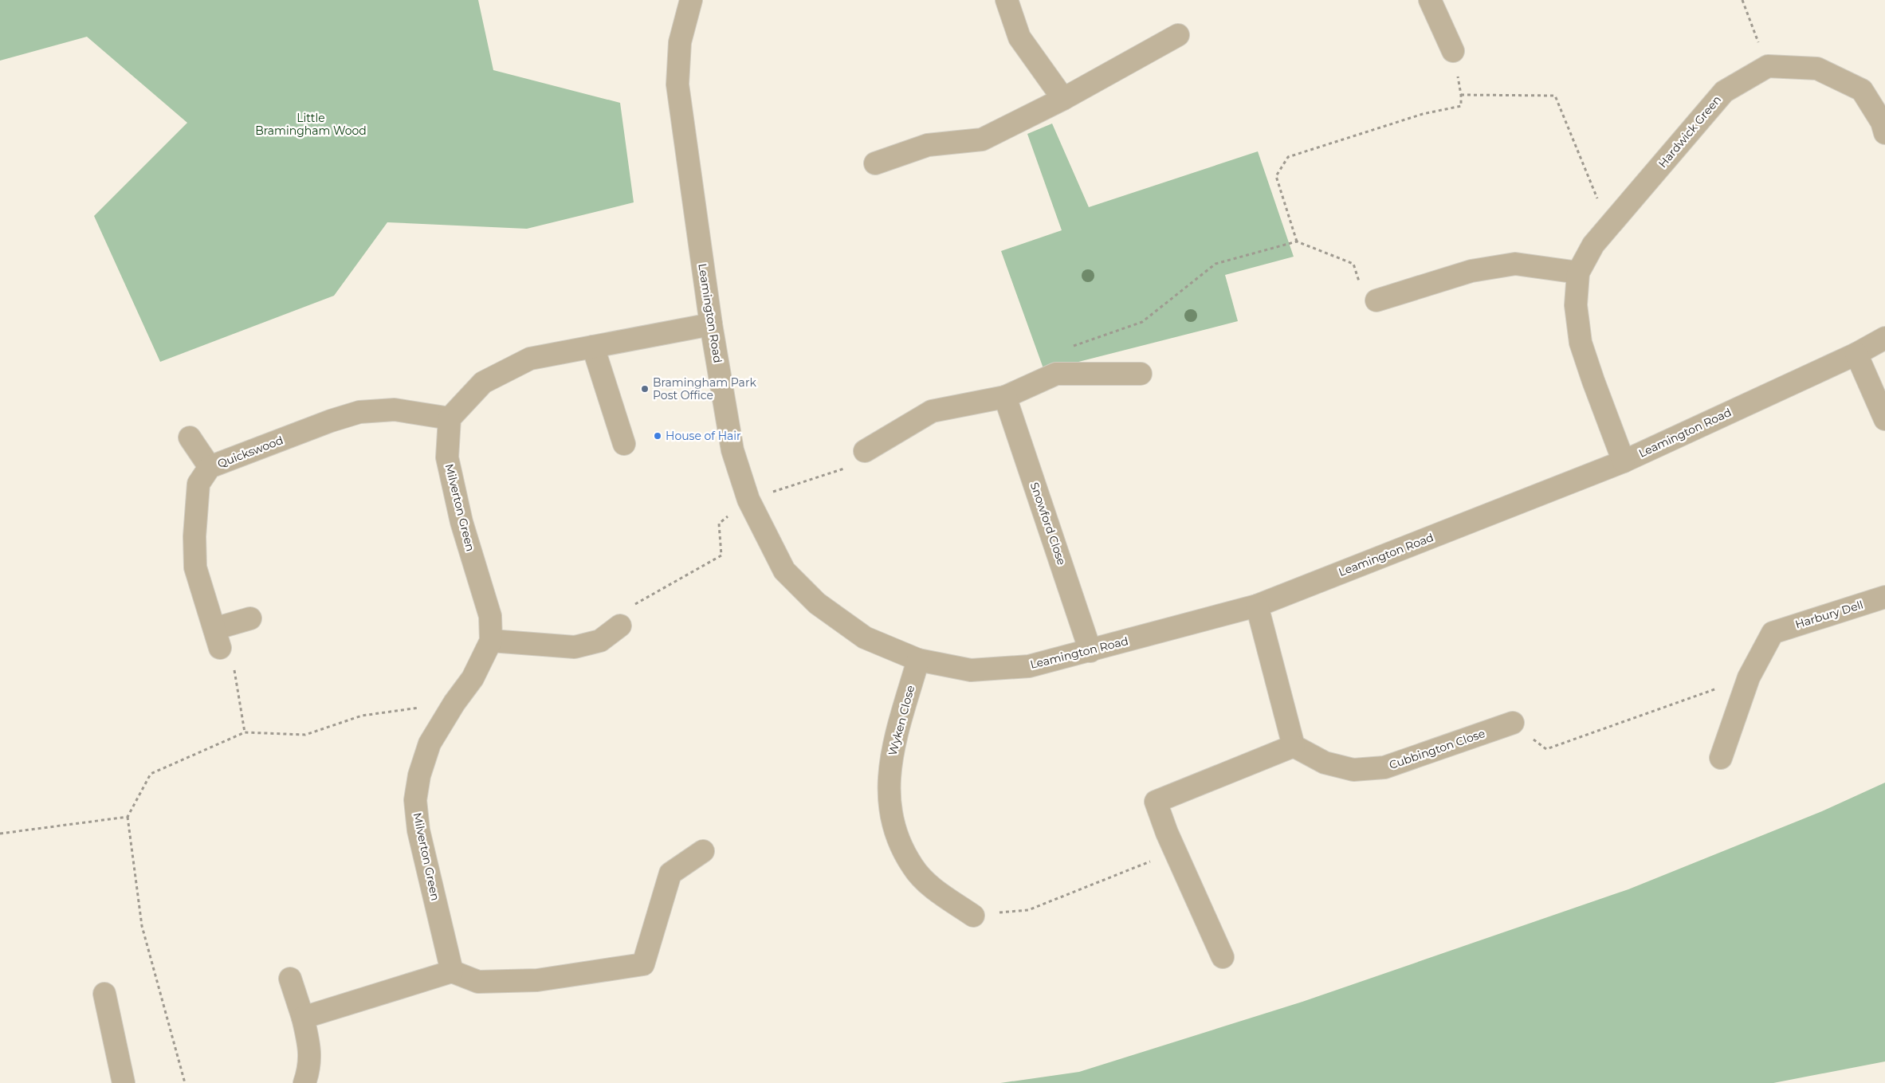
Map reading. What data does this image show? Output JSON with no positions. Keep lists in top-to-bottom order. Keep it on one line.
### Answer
{"streets":{"street":["Hardwick Green","Leamington Road","Quickswood","Milverton Green","Snowford Close","Harbury Dell","Wyken Close","Cubbington Close"]},"crossings":[["Hardwick Green","Leamington Road"],["Leamington Road","Snowford Close"],["Leamington Road","Wyken Close"],["Quickswood","Milverton Green"]],"parks":["Little Bramingham Wood"],"places":["Bramingham Park Post Office","House of Hair"]}
